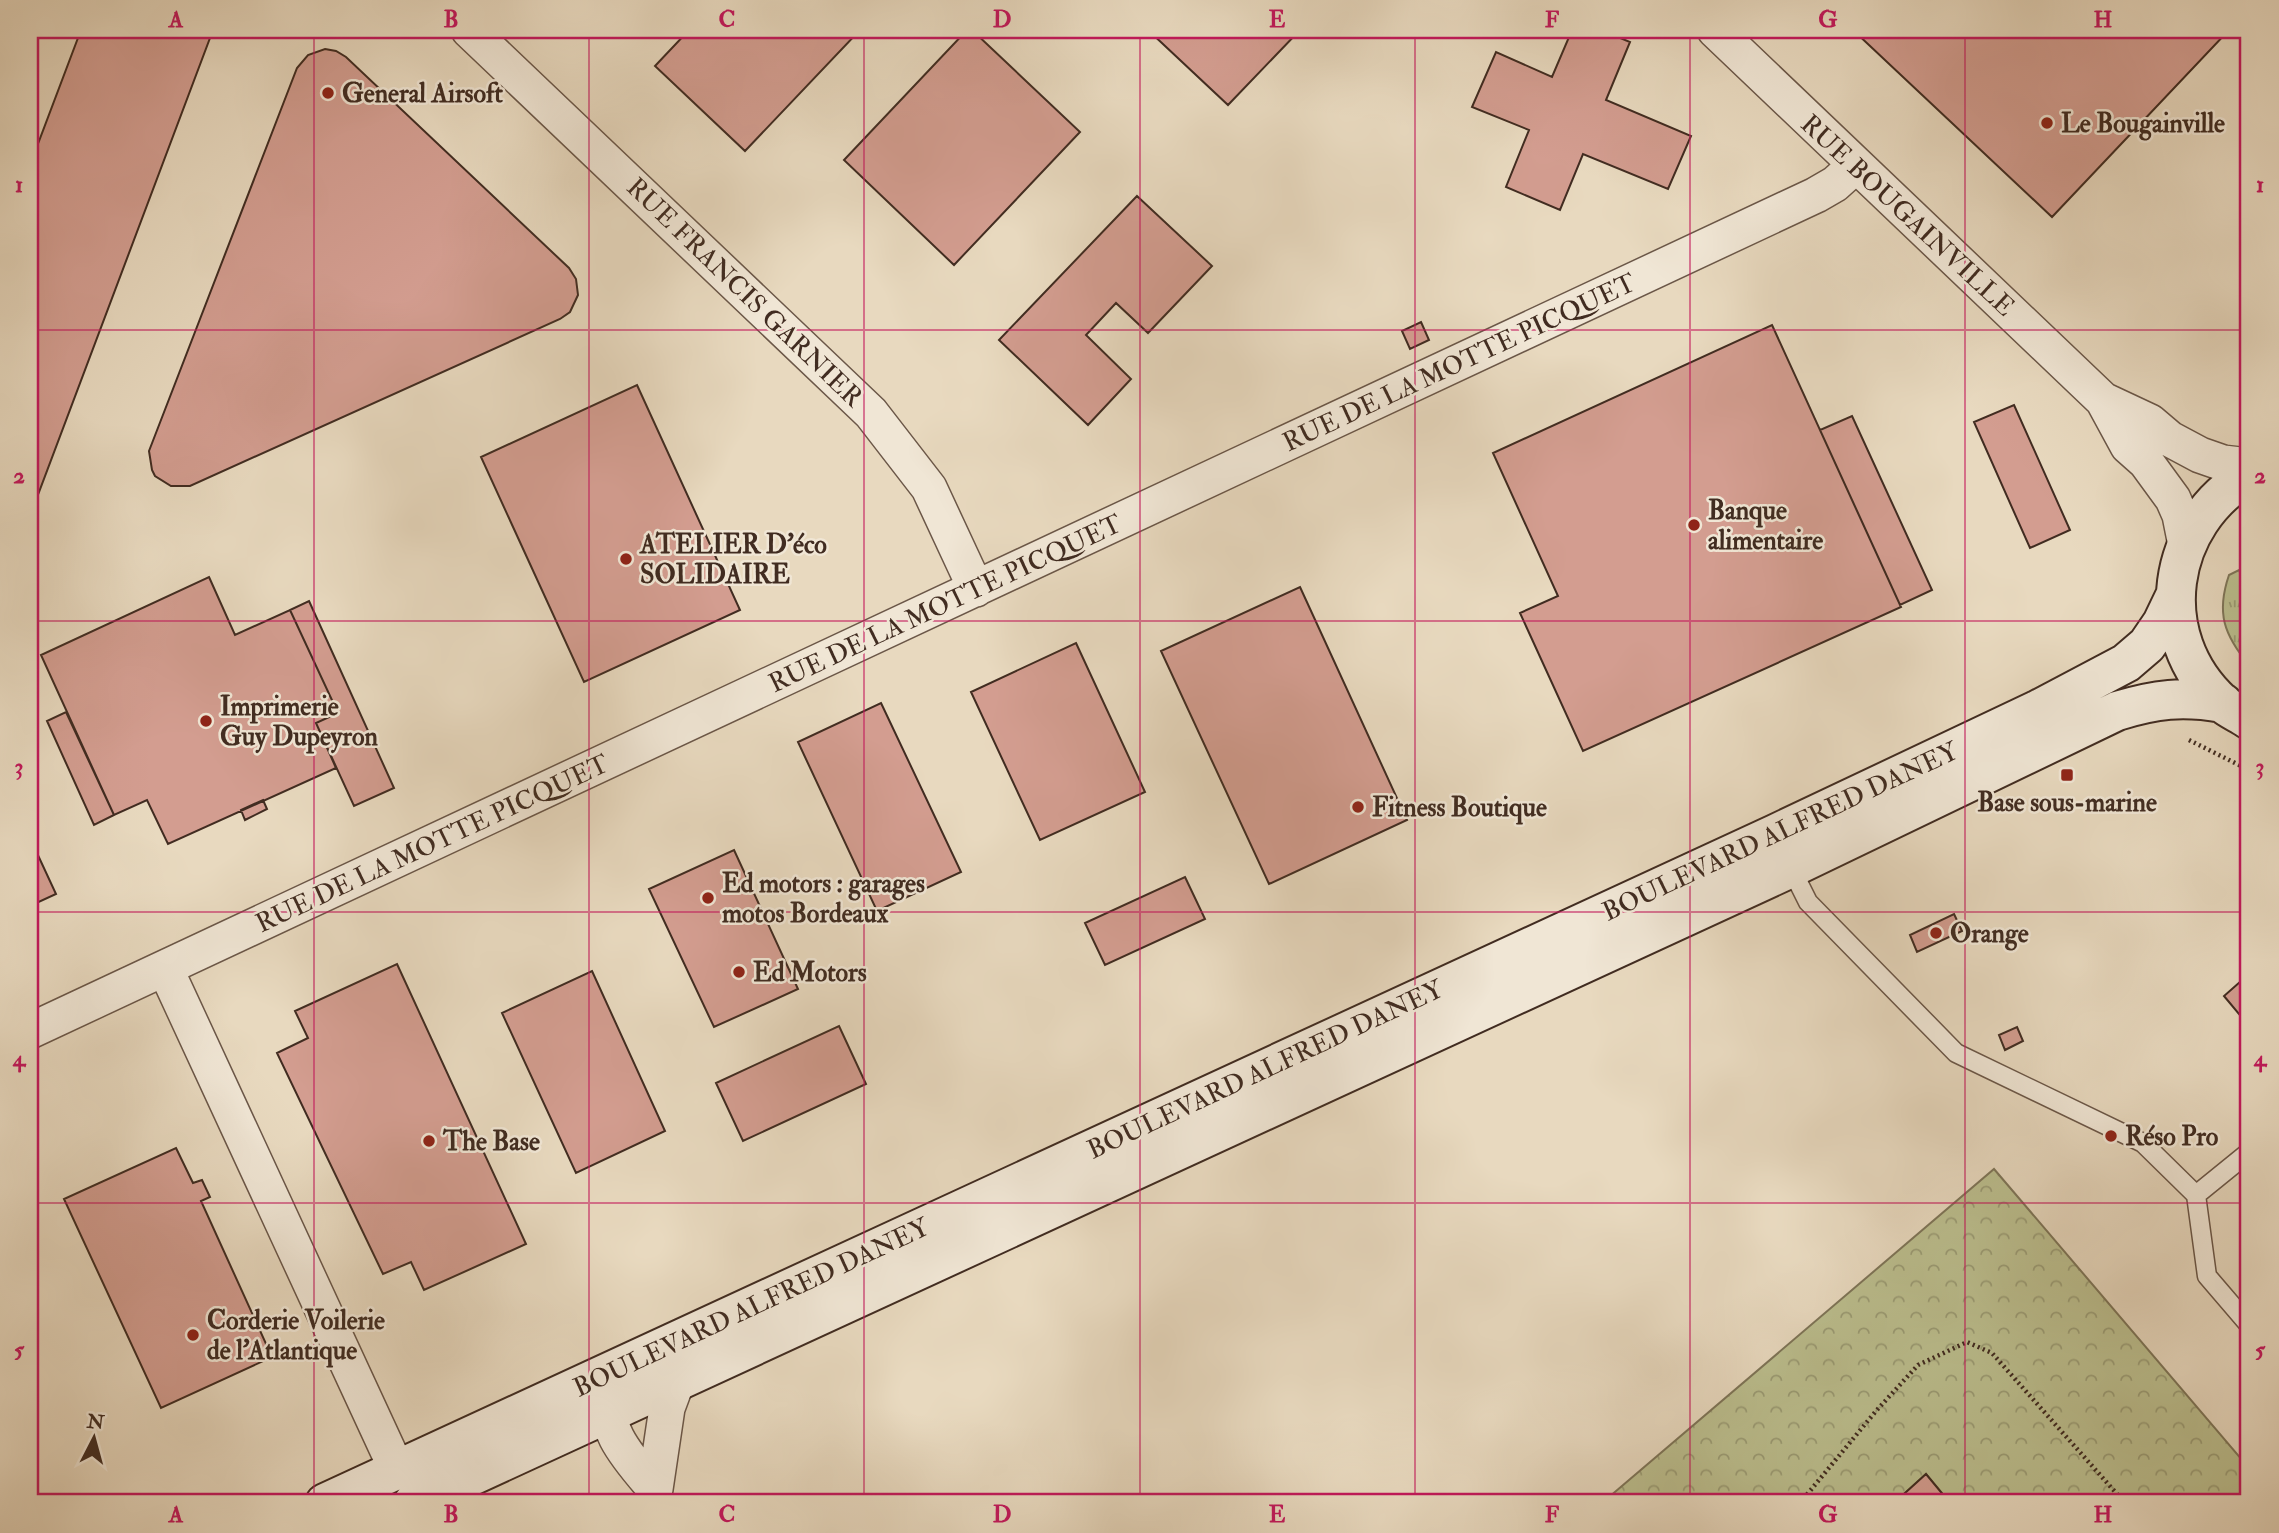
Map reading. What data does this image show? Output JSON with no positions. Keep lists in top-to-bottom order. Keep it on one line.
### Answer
{"streets":{"main road":["BOULEVARD ALFRED DANEY"],"street":["RUE BOUGAINVILLE","RUE FRANCIS GARNIER","RUE DE LA MOTTE PICQUET"]},"crossings":[["RUE BOUGAINVILLE","RUE DE LA MOTTE PICQUET"],["RUE FRANCIS GARNIER","RUE DE LA MOTTE PICQUET"]],"places":{"other":["General Airsoft","Le Bougainville","Banque alimentaire","ATELIER D'éco SOLIDAIRE","Imprimerie Guy Dupeyron","Fitness Boutique","Ed motors : garages motos Bordeaux","Orange","Ed Motors","Réso Pro","The Base","Corderie Voilerie de l'Atlantique"],"transit":["Base sous-marine"]},"north":"top","grid":{"columns":["A","B","C","D","E","F","G","H"],"rows":["1","2","3","4","5"]}}
